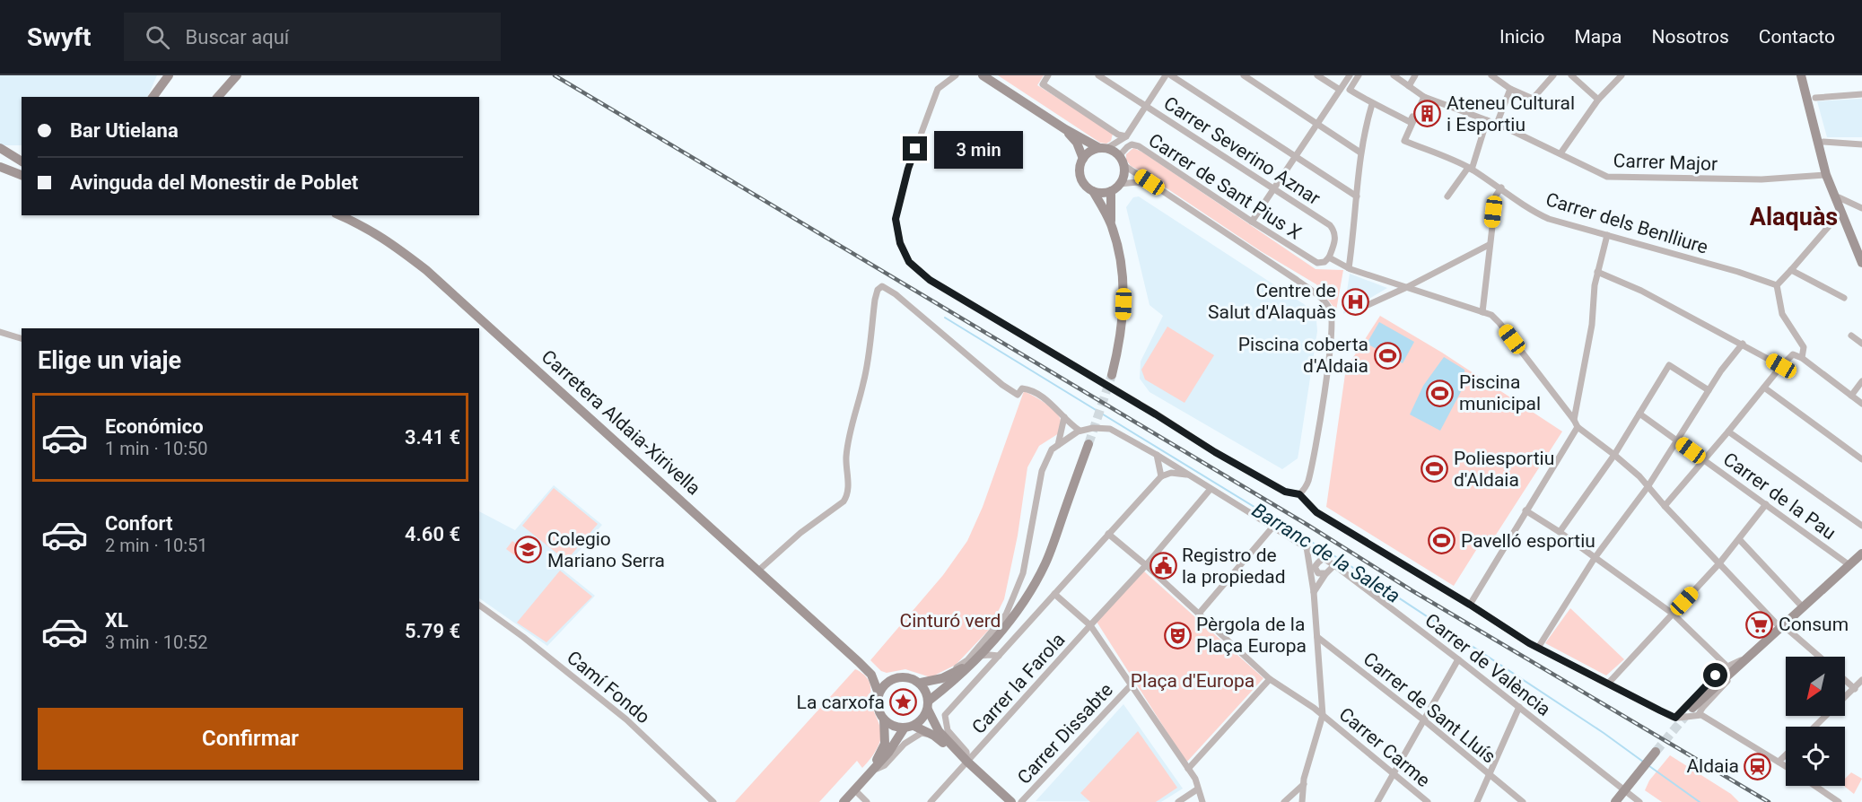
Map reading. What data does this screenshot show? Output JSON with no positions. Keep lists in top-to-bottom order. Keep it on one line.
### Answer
{"streets":{"street":["Carrer Severino Aznar","Carrer Major","Carrer de Sant Pius X","Carrer dels Benlliure","Carretera Aldaia-Xirivella","Carrer de la Pau","Carrer de València","Carrer la Farola","Camí Fondo","Carrer de Sant Lluís","Carrer Dissabte","Carrer Carme"]},"crossings":[["Carrer Severino Aznar","Carrer de Sant Pius X"],["Carrer Major","Carrer dels Benlliure"]],"districts":["Alaquàs"],"water":["Barranc de la Saleta"],"parks":["Cinturó verd","Plaça d'Europa"],"places":{"building":["Ateneu Cultural i Esportiu"],"hospital":["Centre de Salut d'Alaquàs"],"sports":["Piscina coberta d'Aldaia","Piscina municipal","Poliesportiu d'Aldaia","Pavelló esportiu"],"school or university":["Colegio Mariano Serra"],"public building":["Registro de la propiedad"],"supermarket":["Consum"],"theatre":["Pèrgola de la Plaça Europa"],"place":["La carxofa"],"station":["Aldaia"]},"north":"bottom left","page":{"header":"Swyft","search":"Buscar aquí","nav":["Inicio","Mapa","Nosotros","Contacto"],"banner":["Bar Utielana","Avinguda del Monestir de Poblet"],"bubble":"3 min","heading":"Elige un viaje","list":[{"name":"Económico","note":"1 min · 10:50","value":"3.41 €"},{"name":"Confort","note":"2 min · 10:51","value":"4.60 €"},{"name":"XL","note":"3 min · 10:52","value":"5.79 €"}],"buttons":"Confirmar"}}
